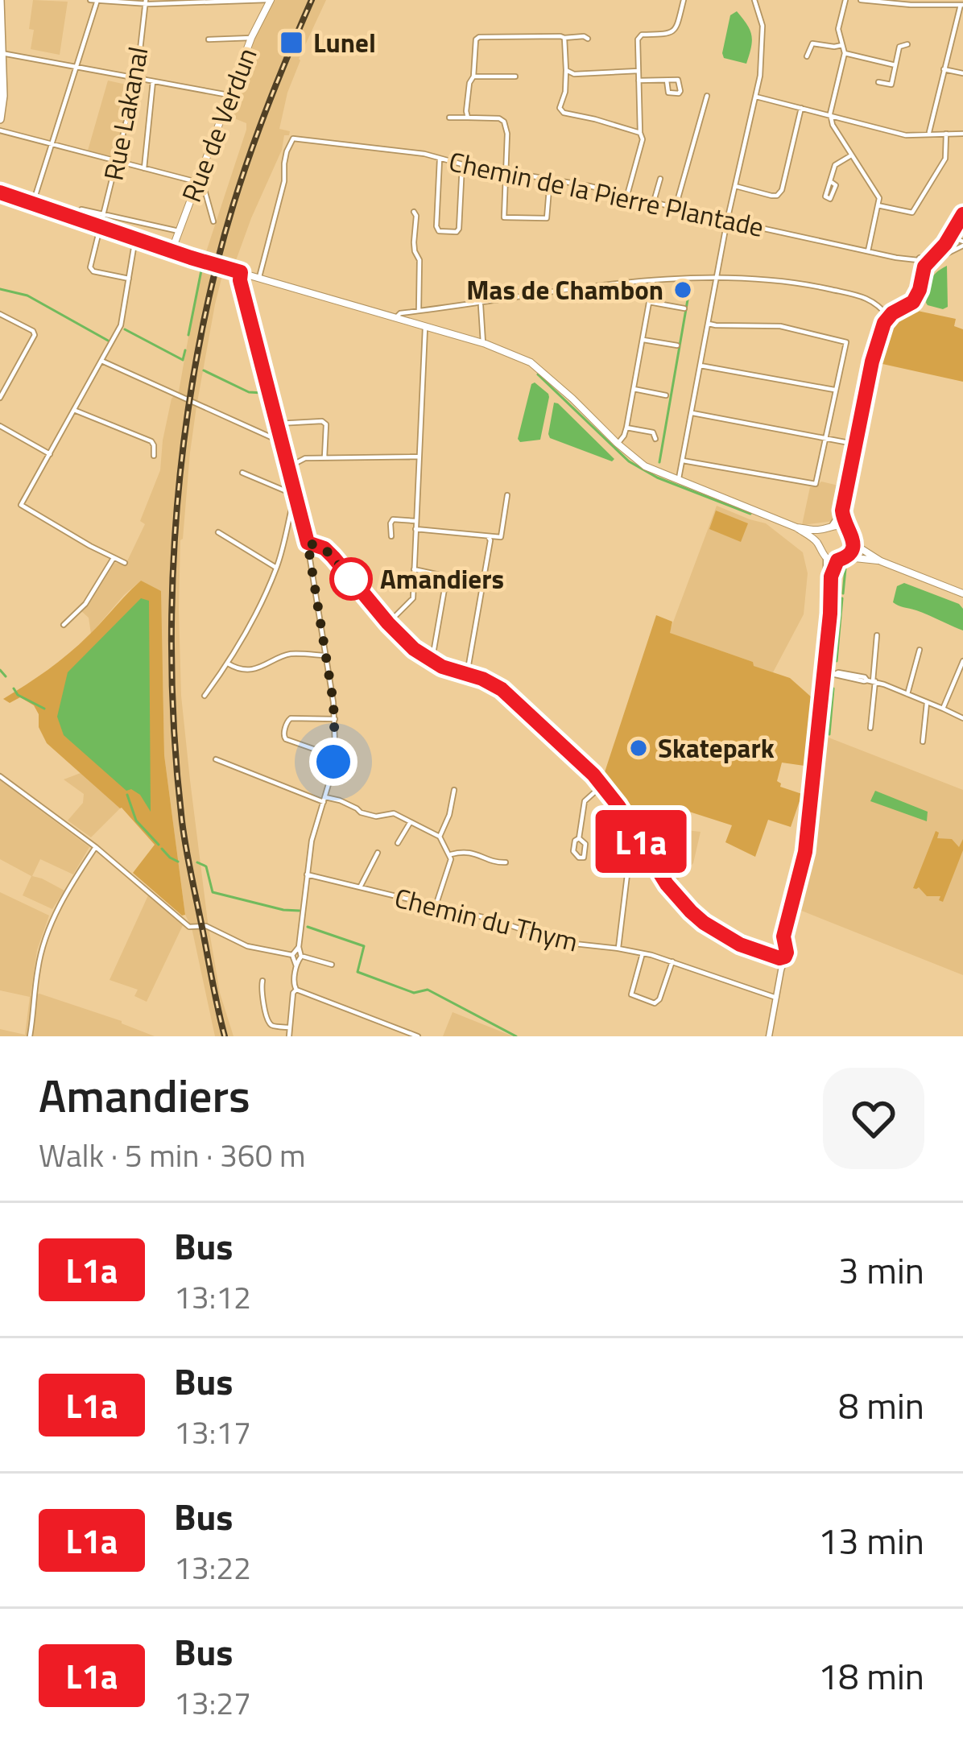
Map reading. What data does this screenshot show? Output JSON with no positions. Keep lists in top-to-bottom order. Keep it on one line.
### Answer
{"streets":{"main road":["Rue de Verdun"],"street":["Rue Lakanal","Chemin de la Pierre Plantade","Chemin du Thym"]},"places":{"transit":["Lunel"],"other":["Mas de Chambon","Amandiers","Skatepark"]},"lines":["bus line L1a"],"page":{"on_map":"L1a","heading":["Amandiers","Walk · 5 min · 360 m"],"list":[{"mark":"L1a","name":"Bus","note":"13:12","value":"3 min"},{"mark":"L1a","name":"Bus","note":"13:17","value":"8 min"},{"mark":"L1a","name":"Bus","note":"13:22","value":"13 min"},{"mark":"L1a","name":"Bus","note":"13:27","value":"18 min"}]}}
